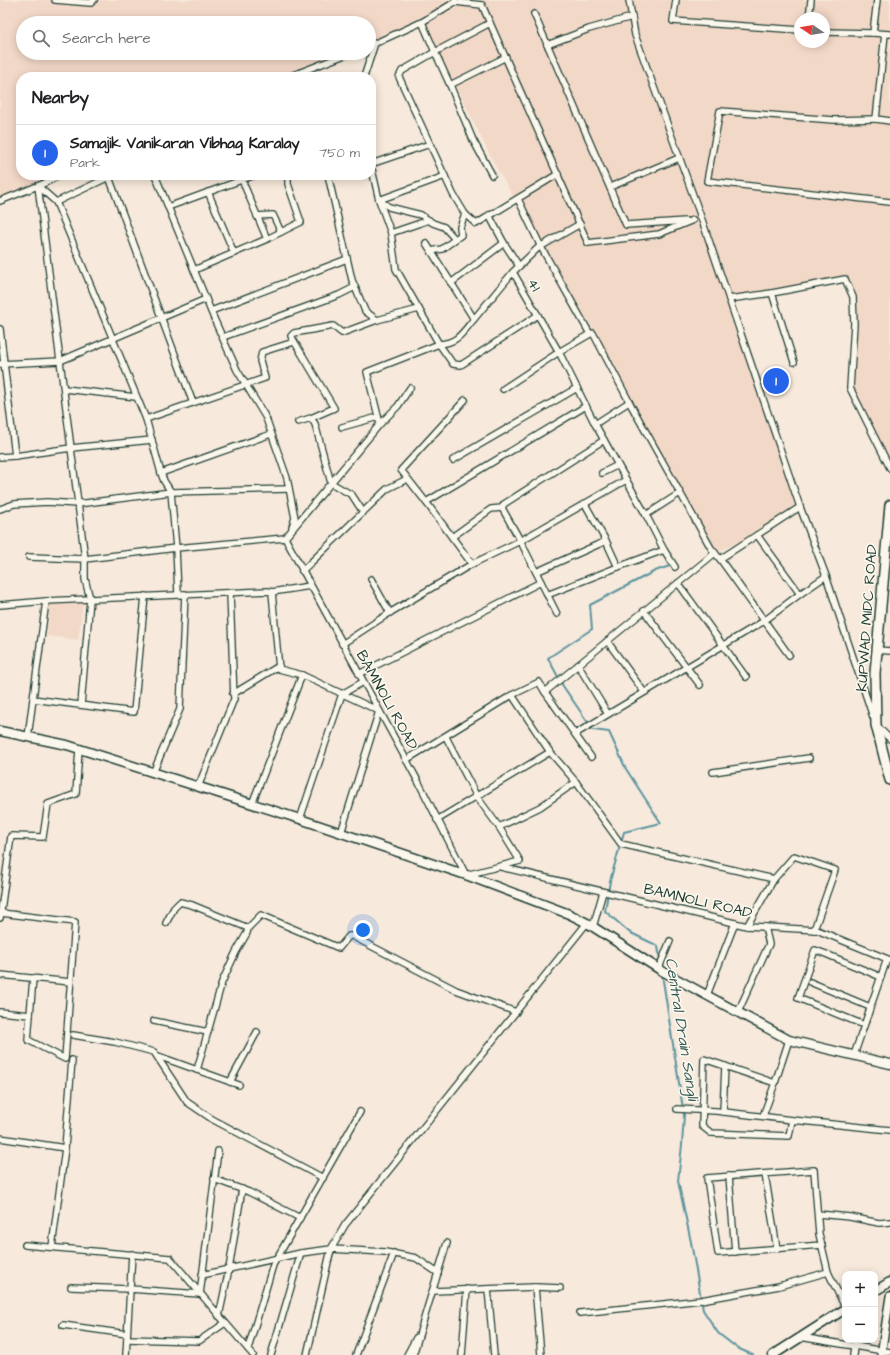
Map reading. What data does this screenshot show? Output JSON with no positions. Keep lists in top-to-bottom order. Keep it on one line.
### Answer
{"streets":{"main road":["KUPWAD MIDC ROAD"],"street":["41","BAMNOLI ROAD"]},"water":["Central Drain Sangli"],"north":"left","page":{"search":"Search here","heading":"Nearby","list":[{"mark":"1","name":"Samajik Vanikaran Vibhag Karalay","note":"Park","value":"750 m"}],"pins":"1","map_buttons":["+","−"]}}
